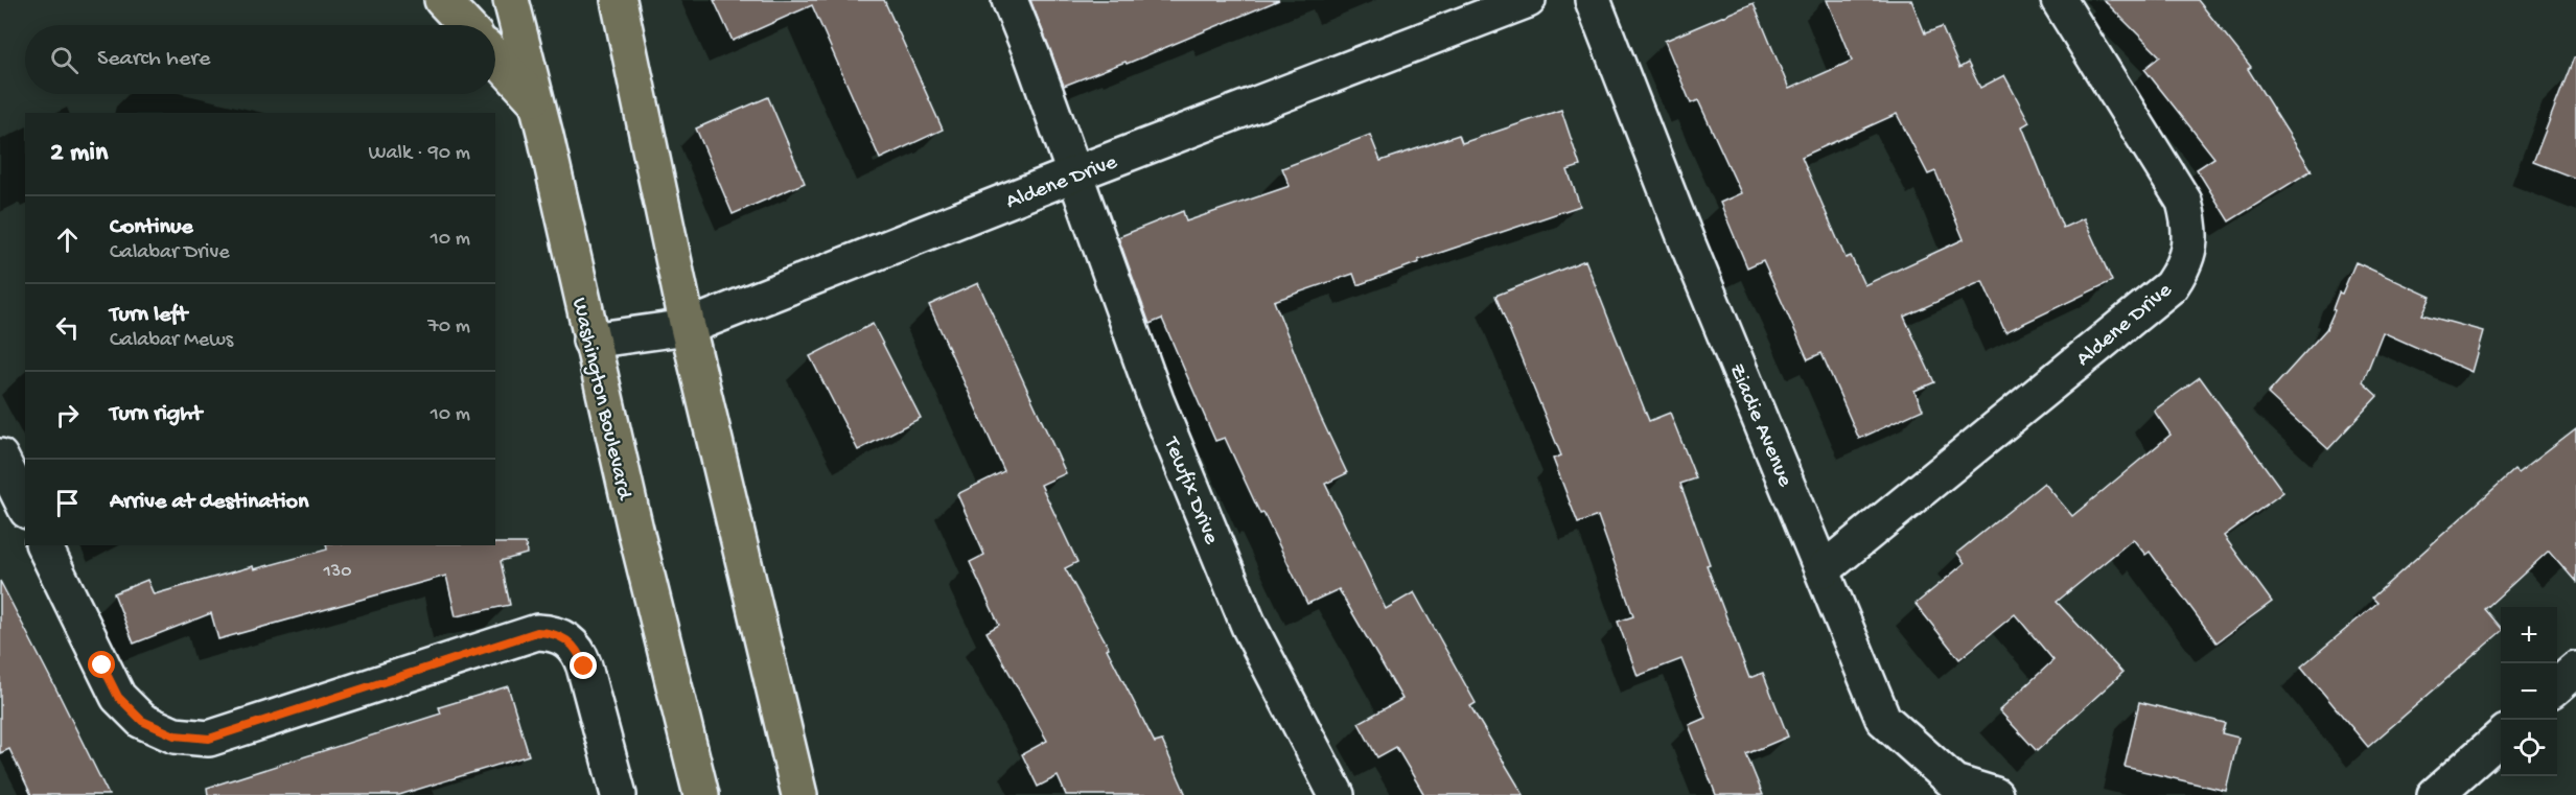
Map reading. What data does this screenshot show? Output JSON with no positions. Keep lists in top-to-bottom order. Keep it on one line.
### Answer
{"streets":{"highway":["Washington Boulevard"],"street":["Aldene Drive","Ziadie Avenue","Tewfix Drive"]},"crossings":[["Aldene Drive","Washington Boulevard"],["Aldene Drive","Ziadie Avenue"],["Aldene Drive","Tewfix Drive"]],"house_numbers":["130"],"page":{"search":"Search here","heading":["2 min","Walk · 90 m"],"list":[["Continue","Calabar Drive","10 m"],["Turn left","Calabar Mews","70 m"],["Turn right","10 m"],"Arrive at destination"],"map_buttons":["+","−"]}}
